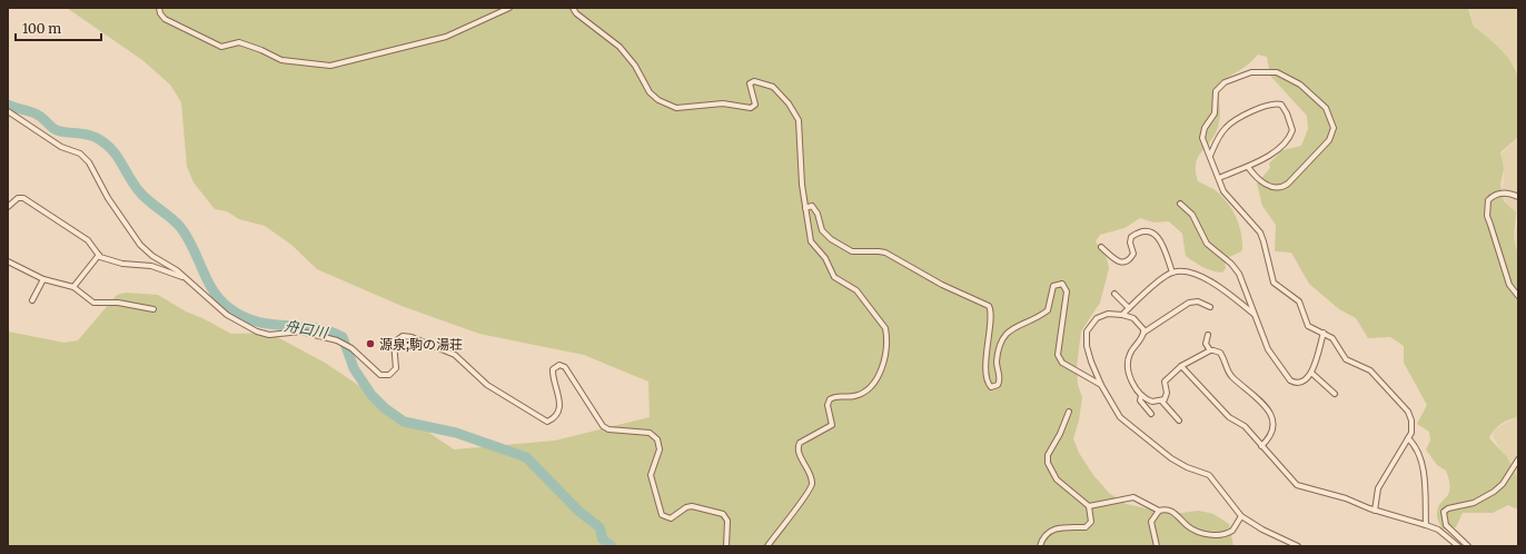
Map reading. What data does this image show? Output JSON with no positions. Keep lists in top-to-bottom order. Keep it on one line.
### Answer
{"water":["舟口川"],"places":["源泉;駒の湯荘"],"scale_bar":"100 m"}
